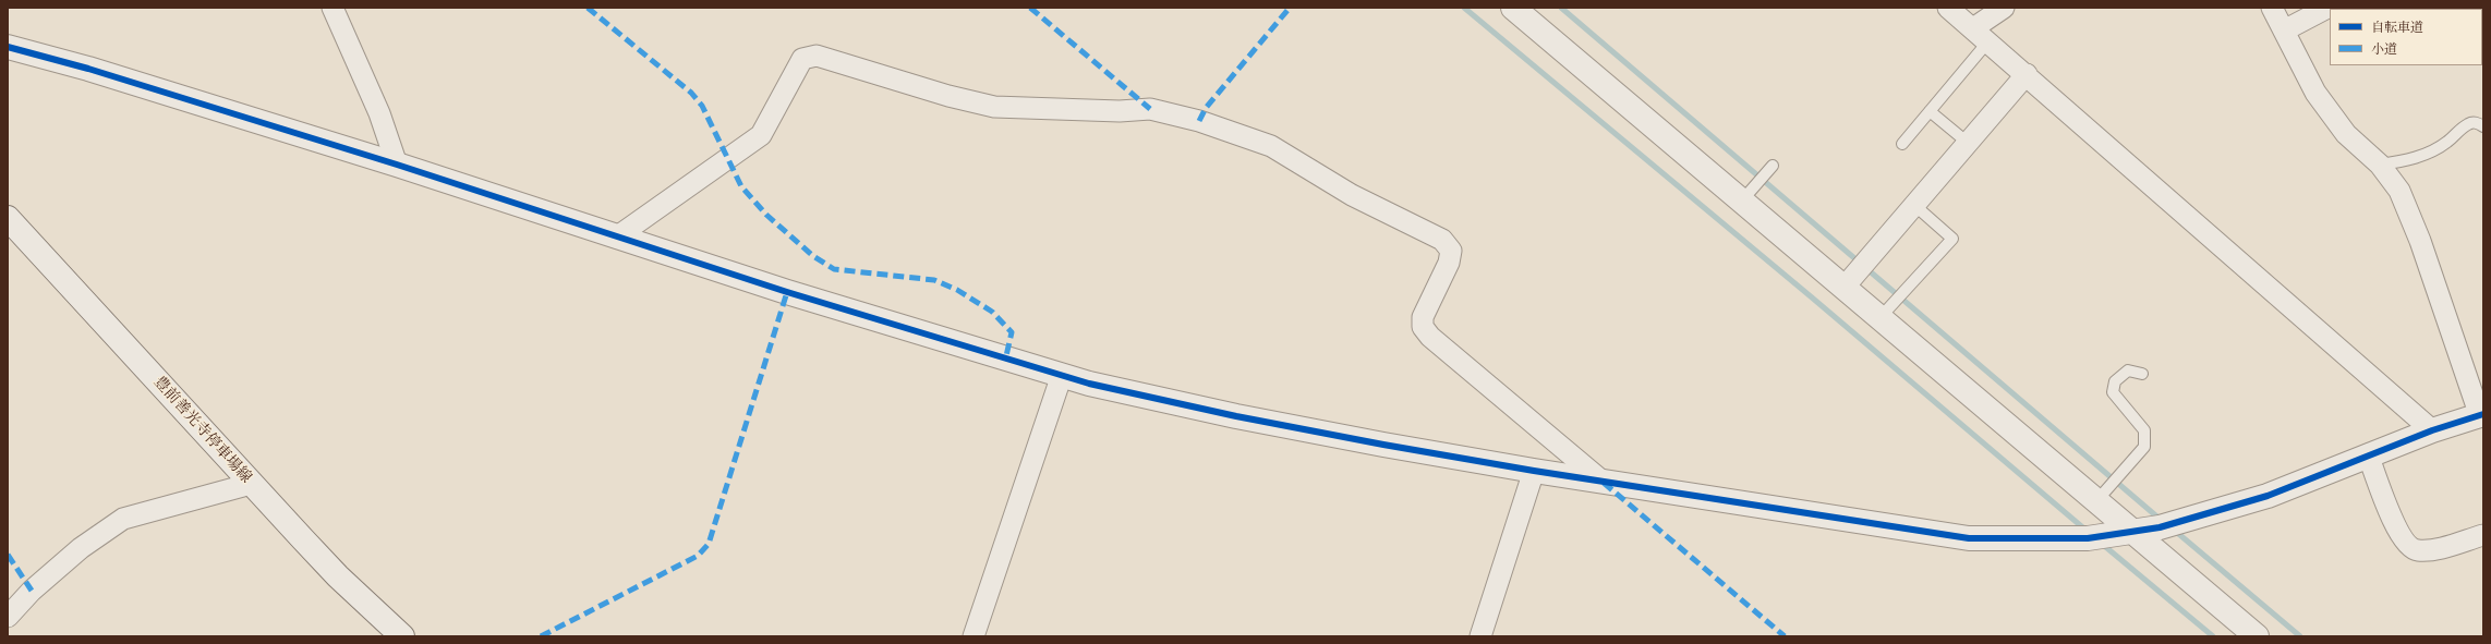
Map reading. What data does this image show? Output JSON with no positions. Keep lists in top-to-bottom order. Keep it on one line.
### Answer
{"streets":{"street":["豊前善光寺停車場線"]},"legend":["自転車道","小道"]}
